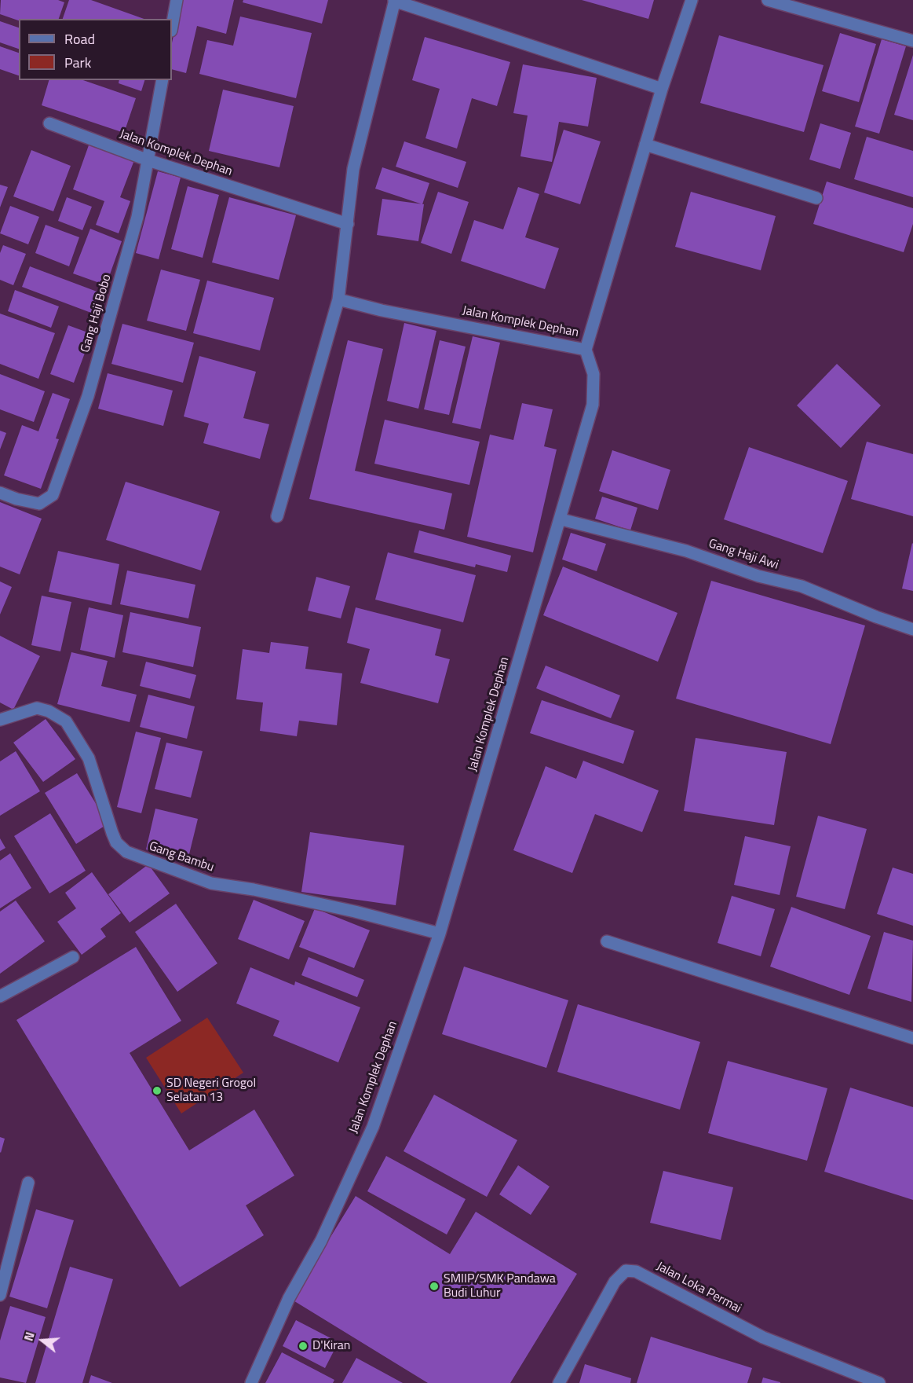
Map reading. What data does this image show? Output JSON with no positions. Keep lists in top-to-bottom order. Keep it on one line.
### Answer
{"streets":{"street":["Jalan Komplek Dephan","Gang Haji Bobo","Gang Haji Awi","Gang Bambu","Jalan Loka Permai"]},"crossings":[["Jalan Komplek Dephan","Gang Haji Bobo"],["Jalan Komplek Dephan","Gang Haji Awi"],["Jalan Komplek Dephan","Gang Bambu"]],"places":["SD Negeri Grogol Selatan 13","SMIIP/SMK Pandawa Budi Luhur","D'Kiran"],"legend":["Road","Park"],"north":"left"}
